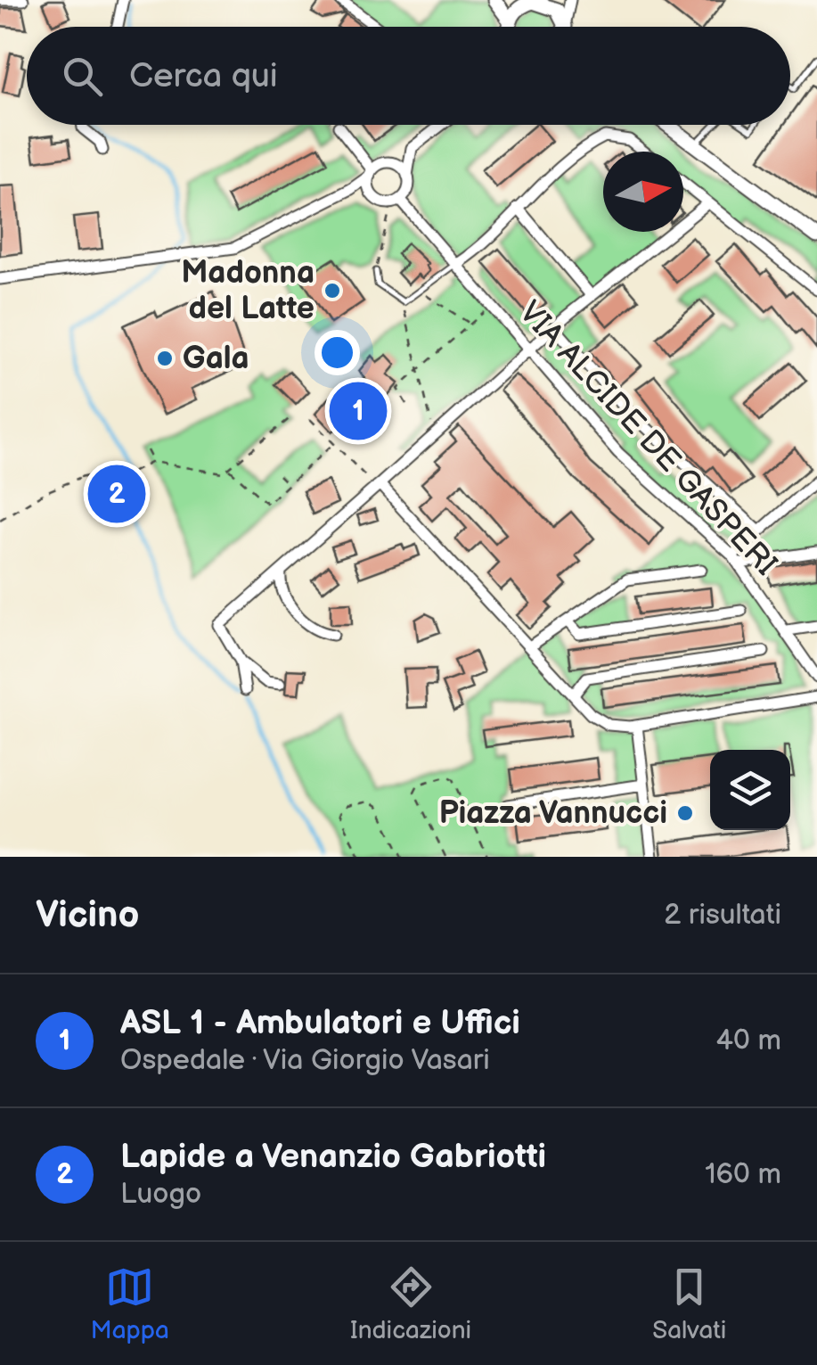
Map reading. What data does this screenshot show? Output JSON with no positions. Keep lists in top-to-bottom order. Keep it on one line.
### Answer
{"streets":{"street":["VIA ALCIDE DE GASPERI"]},"places":["Madonna del Latte","Gala","Piazza Vannucci"],"north":"right","page":{"search":"Cerca qui","pins":["1","2"],"heading":["Vicino","2 risultati"],"list":[{"mark":"1","name":"ASL 1 - Ambulatori e Uffici","note":"Ospedale · Via Giorgio Vasari","value":"40 m"},{"mark":"2","name":"Lapide a Venanzio Gabriotti","note":"Luogo","value":"160 m"}],"nav":["Mappa","Indicazioni","Salvati"]}}
